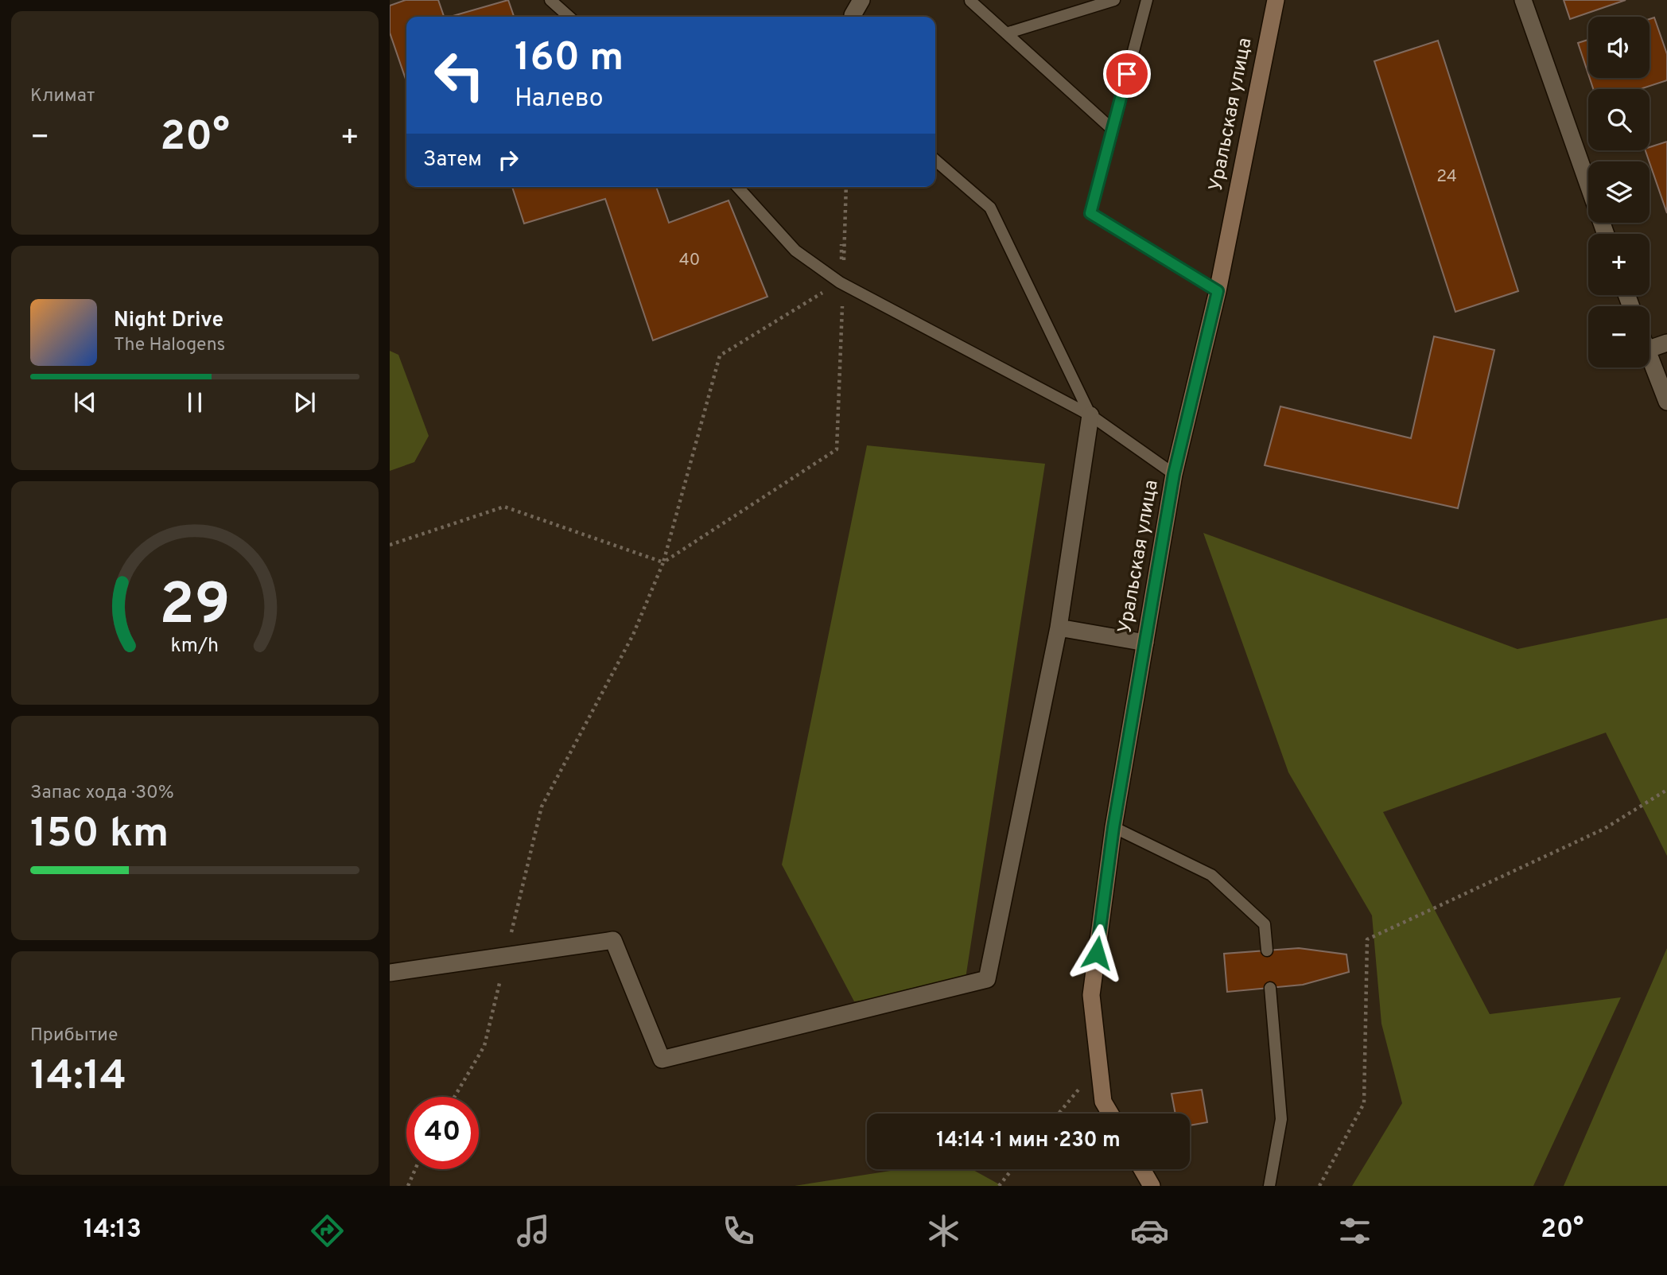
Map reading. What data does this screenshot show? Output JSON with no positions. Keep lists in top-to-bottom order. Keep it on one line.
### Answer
{"streets":{"street":["Уральская улица"]},"house_numbers":["24","40"],"page":{"tile":["Климат",["Запас хода · 30%","150 km"],["Прибытие","14:14"]],"map_buttons":["+","−"],"turn":["160 m","Налево"],"heat":["−","20°","+"],"then":"Затем","song":["Night Drive","The Halogens"],"limit":"40","trip":"14:14 · 1 мин · 230 m","tabs":["14:13","20°"],"gauge":["29","km/h"]}}
